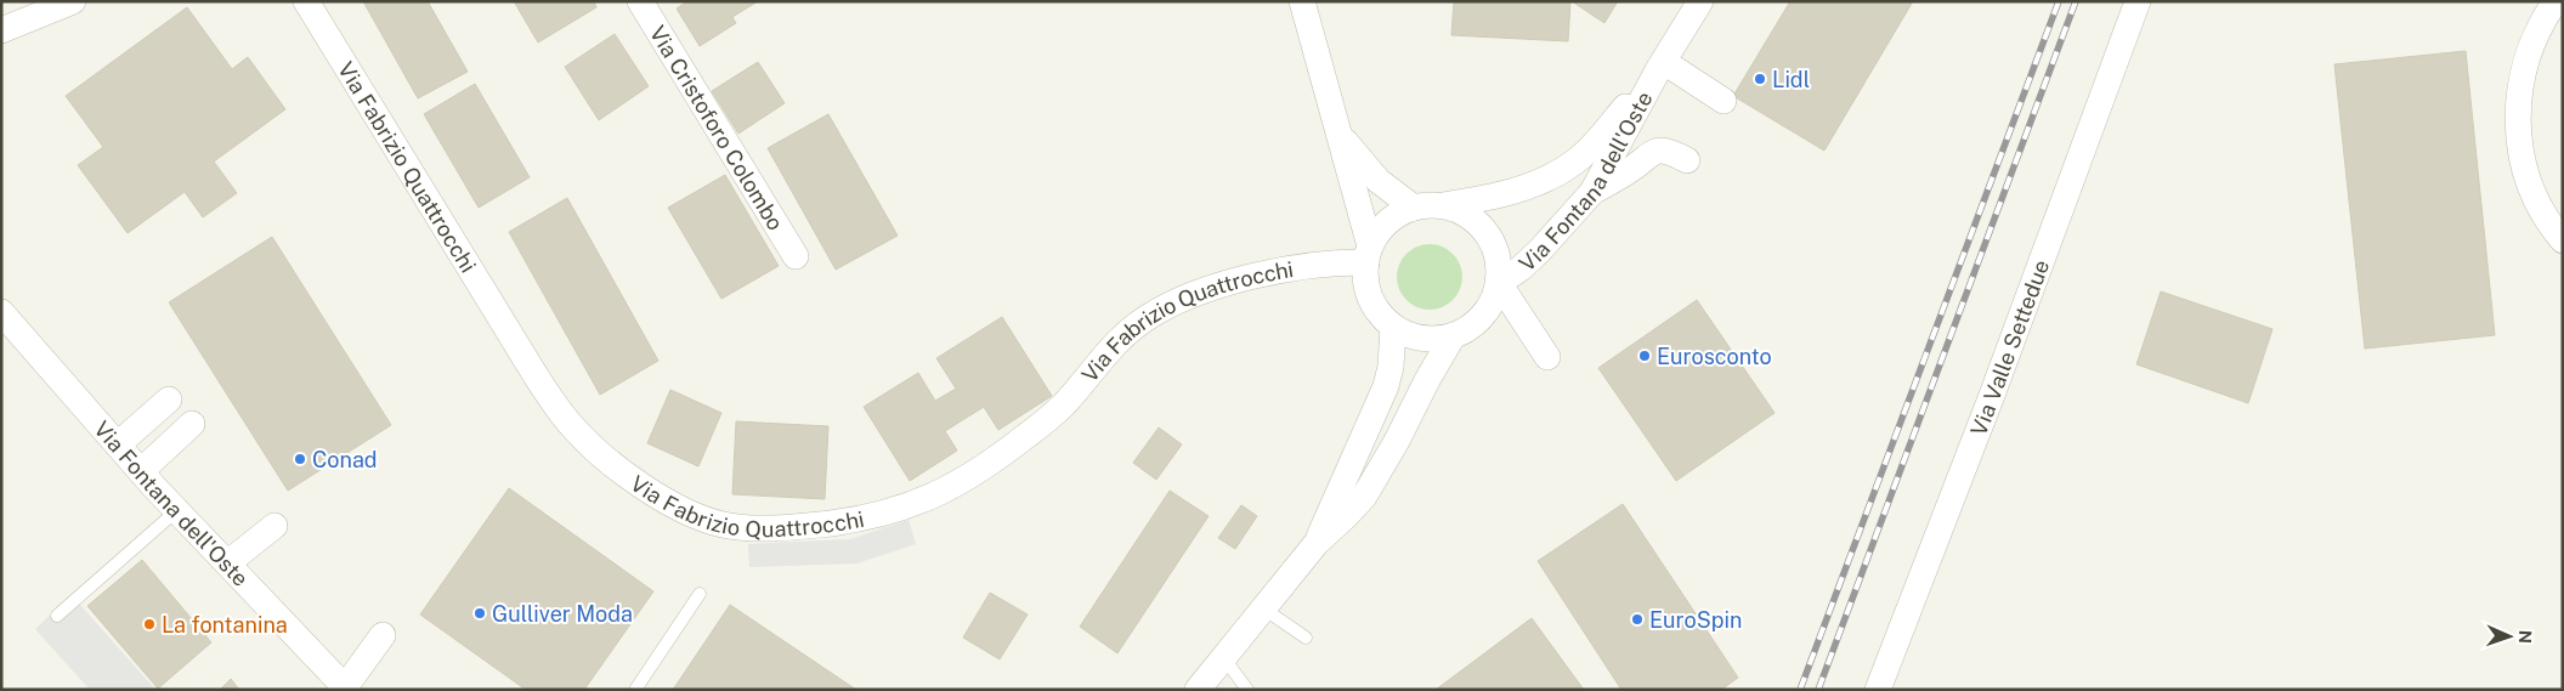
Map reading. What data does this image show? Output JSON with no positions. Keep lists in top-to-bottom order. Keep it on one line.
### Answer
{"streets":{"street":["Via Cristoforo Colombo","Via Fabrizio Quattrocchi","Via Fontana dell'Oste","Via Valle Settedue"]},"crossings":[["Via Fabrizio Quattrocchi","Via Fontana dell'Oste"]],"places":["Lidl","Eurosconto","Conad","Gulliver Moda","EuroSpin","La fontanina"],"north":"right"}
